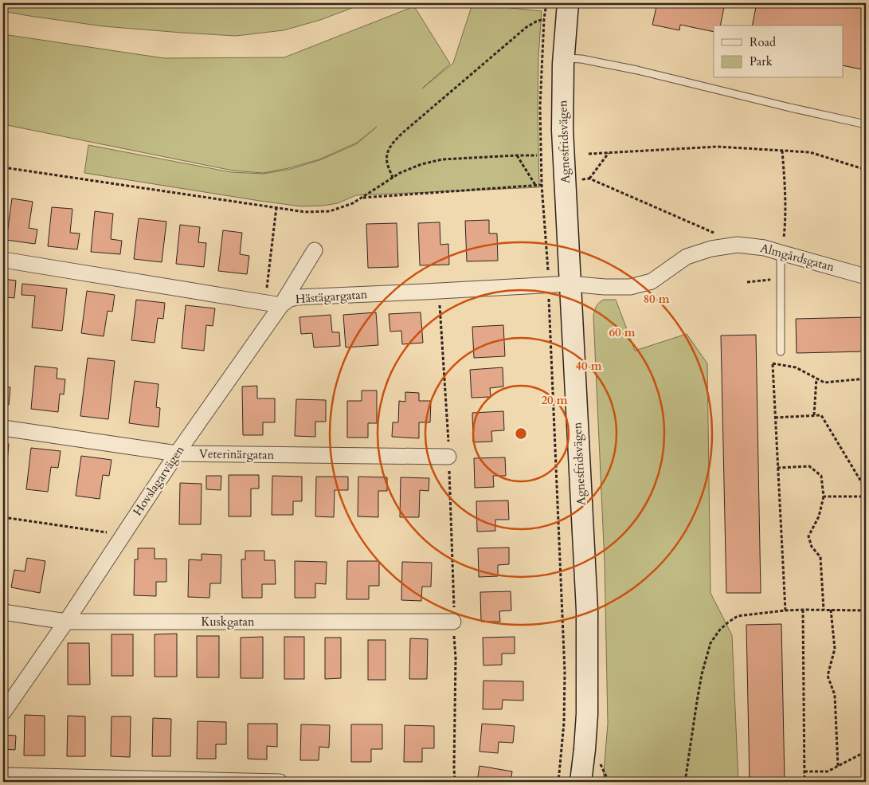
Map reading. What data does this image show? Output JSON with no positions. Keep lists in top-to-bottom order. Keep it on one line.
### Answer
{"streets":{"main road":["Agnesfridsvägen"],"street":["Almgårdsgatan","Hästägargatan","Veterinärgatan","Hovslagarvägen","Kuskgatan"]},"crossings":[["Agnesfridsvägen","Almgårdsgatan"],["Agnesfridsvägen","Hästägargatan"],["Almgårdsgatan","Hästägargatan"],["Hästägargatan","Hovslagarvägen"],["Veterinärgatan","Hovslagarvägen"],["Hovslagarvägen","Kuskgatan"]],"legend":["Road","Park"],"rings":["80 m","60 m","40 m","20 m"]}
